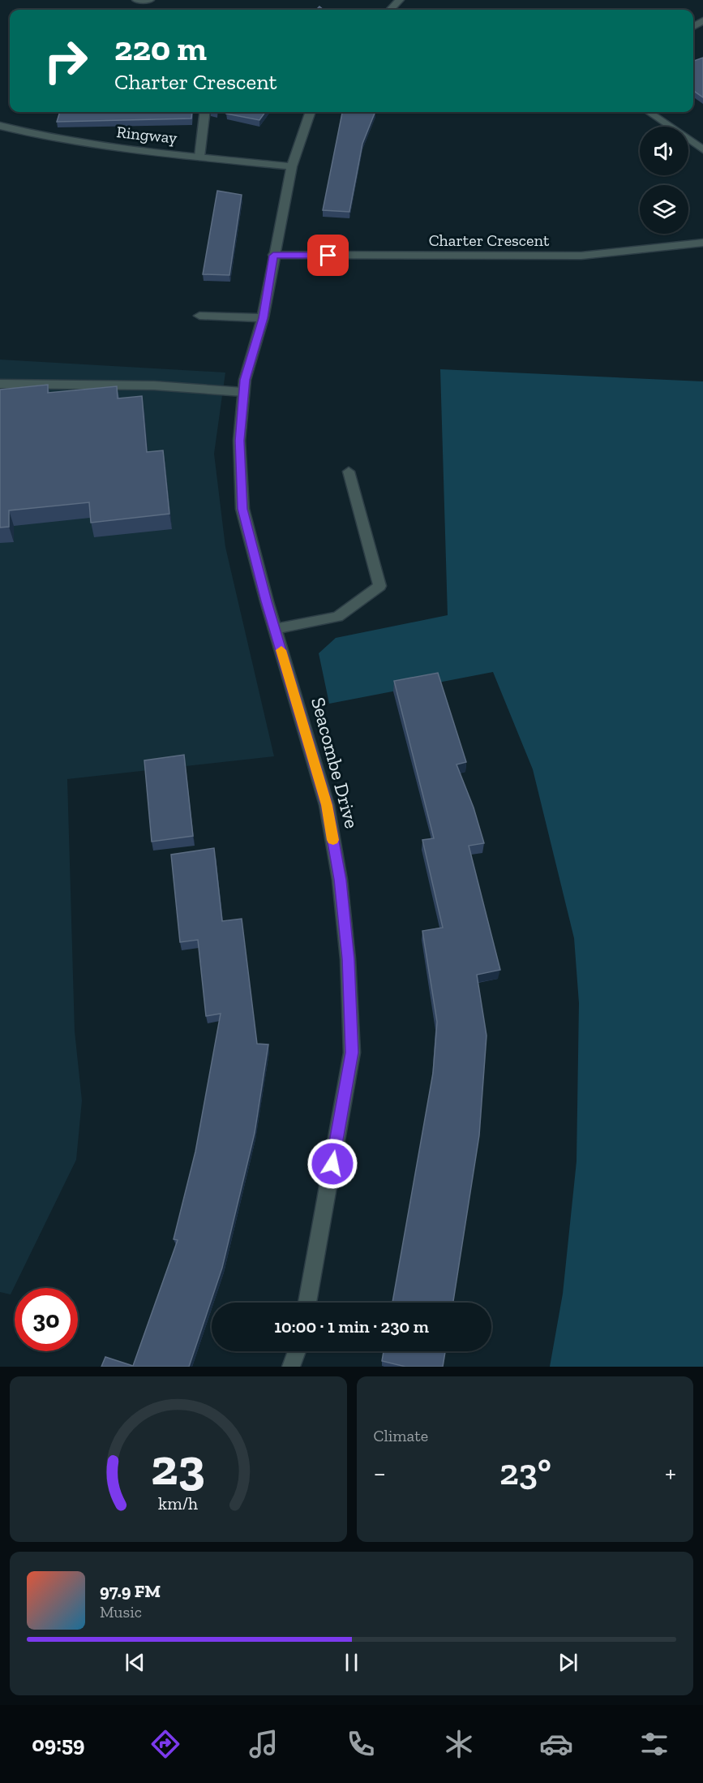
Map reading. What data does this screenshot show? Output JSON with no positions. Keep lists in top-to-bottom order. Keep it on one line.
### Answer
{"streets":{"street":["Ringway","Charter Crescent","Seacombe Drive"]},"crossings":[["Ringway","Seacombe Drive"],["Charter Crescent","Seacombe Drive"]],"page":{"turn":["220 m","Charter Crescent"],"limit":"30","trip":"10:00 · 1 min · 230 m","tile":"Climate","heat":["−","23°","+"],"song":["97.9 FM","Music"],"tabs":"09:59","gauge":["23","km/h"]}}
